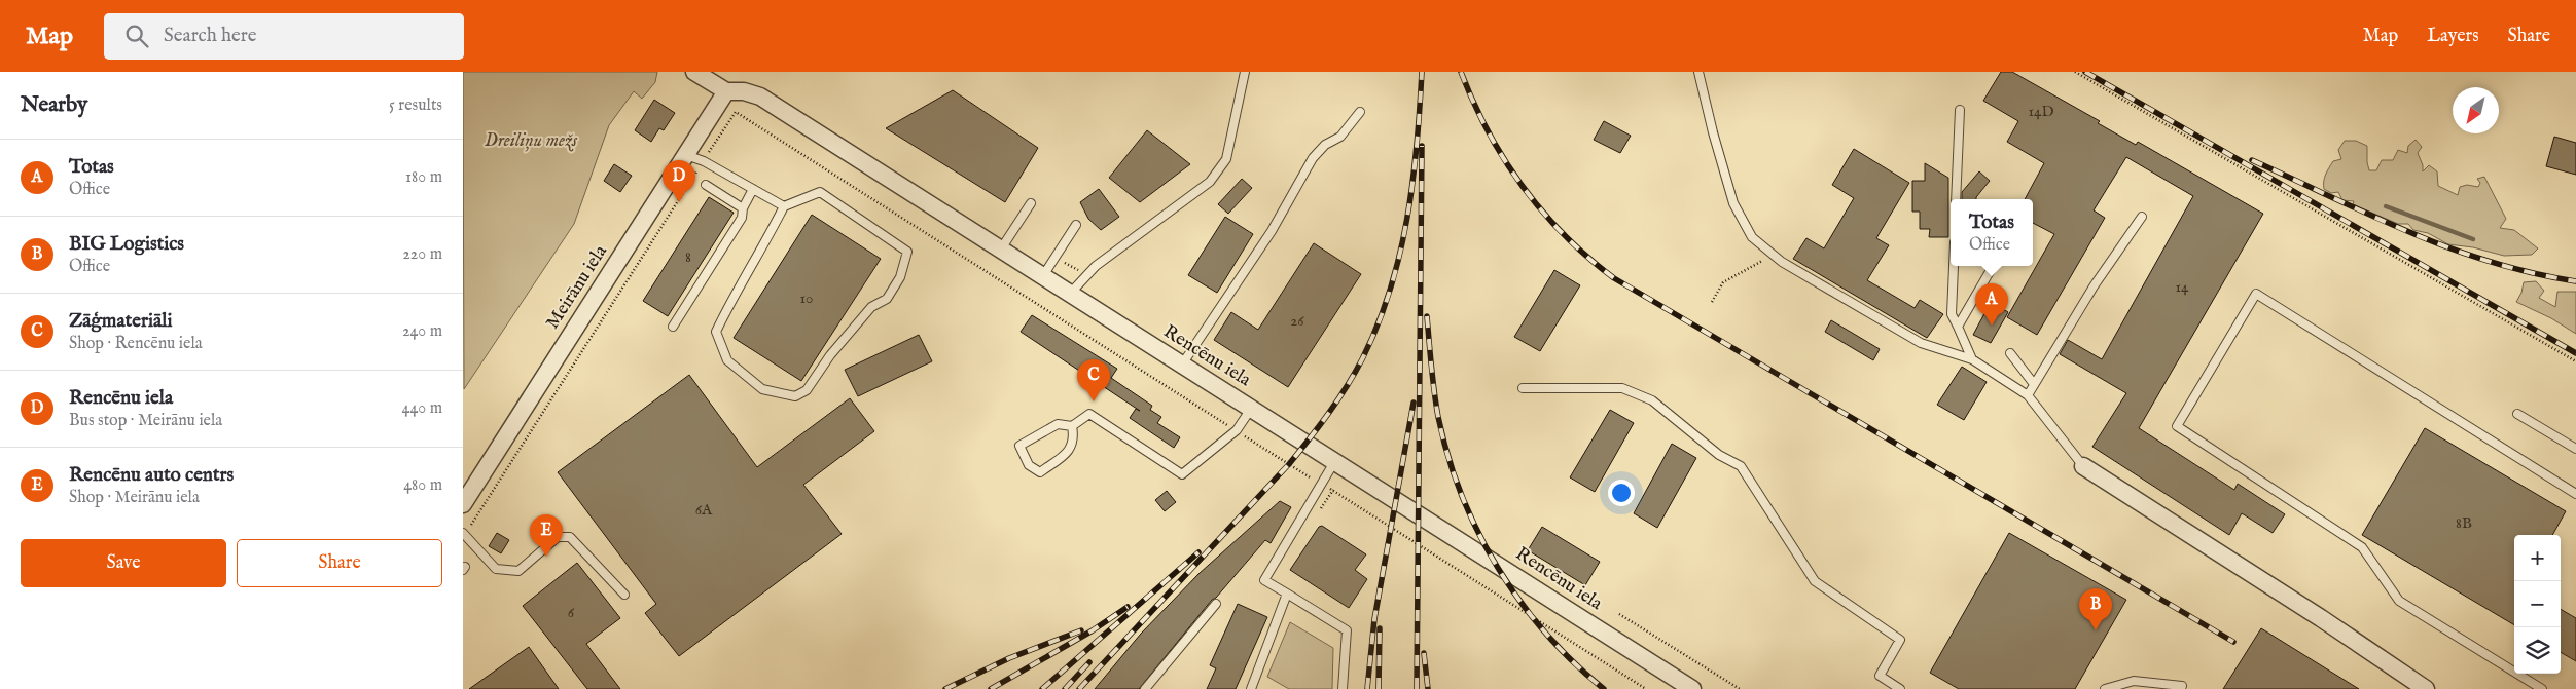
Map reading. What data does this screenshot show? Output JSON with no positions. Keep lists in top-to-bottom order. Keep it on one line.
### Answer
{"streets":{"street":["Meirānu iela","Rencēnu iela"]},"crossings":[["Meirānu iela","Rencēnu iela"]],"parks":["Dreiliņu mežs"],"house_numbers":["14D","8","14","10","26","6A","8B","6"],"north":"bottom left","page":{"header":"Map","search":"Search here","nav":["Map","Layers","Share"],"heading":["Nearby","5 results"],"list":[{"mark":"A","name":"Totas","note":"Office","value":"180 m"},{"mark":"B","name":"BIG Logistics","note":"Office","value":"220 m"},{"mark":"C","name":"Zāģmateriāli","note":"Shop · Rencēnu iela","value":"240 m"},{"mark":"D","name":"Rencēnu iela","note":"Bus stop · Meirānu iela","value":"440 m"},{"mark":"E","name":"Rencēnu auto centrs","note":"Shop · Meirānu iela","value":"480 m"}],"pins":["D","A","C","E","B"],"popup":["Totas","Office"],"buttons":["Save","Share"],"map_buttons":["+","−"]}}
